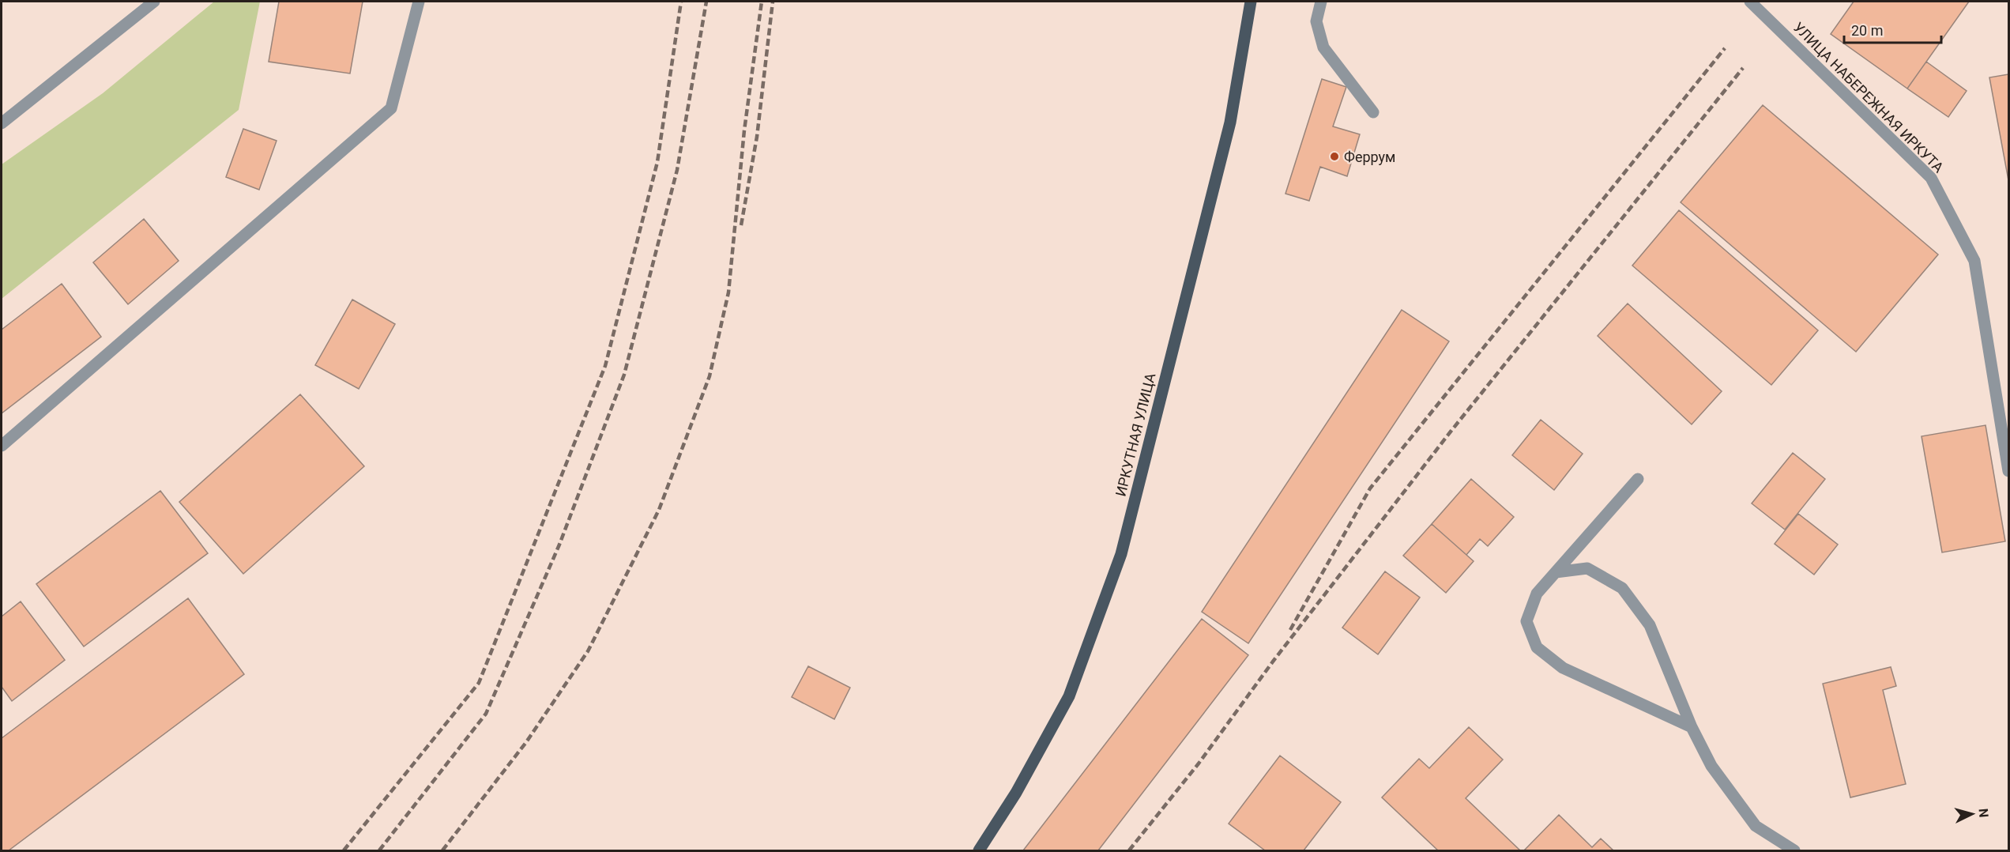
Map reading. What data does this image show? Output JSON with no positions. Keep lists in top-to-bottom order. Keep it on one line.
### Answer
{"streets":{"main road":["ИРКУТНАЯ УЛИЦА"],"street":["УЛИЦА НАБЕРЕЖНАЯ ИРКУТА"]},"places":["Феррум"],"scale_bar":"20 m","north":"right"}
